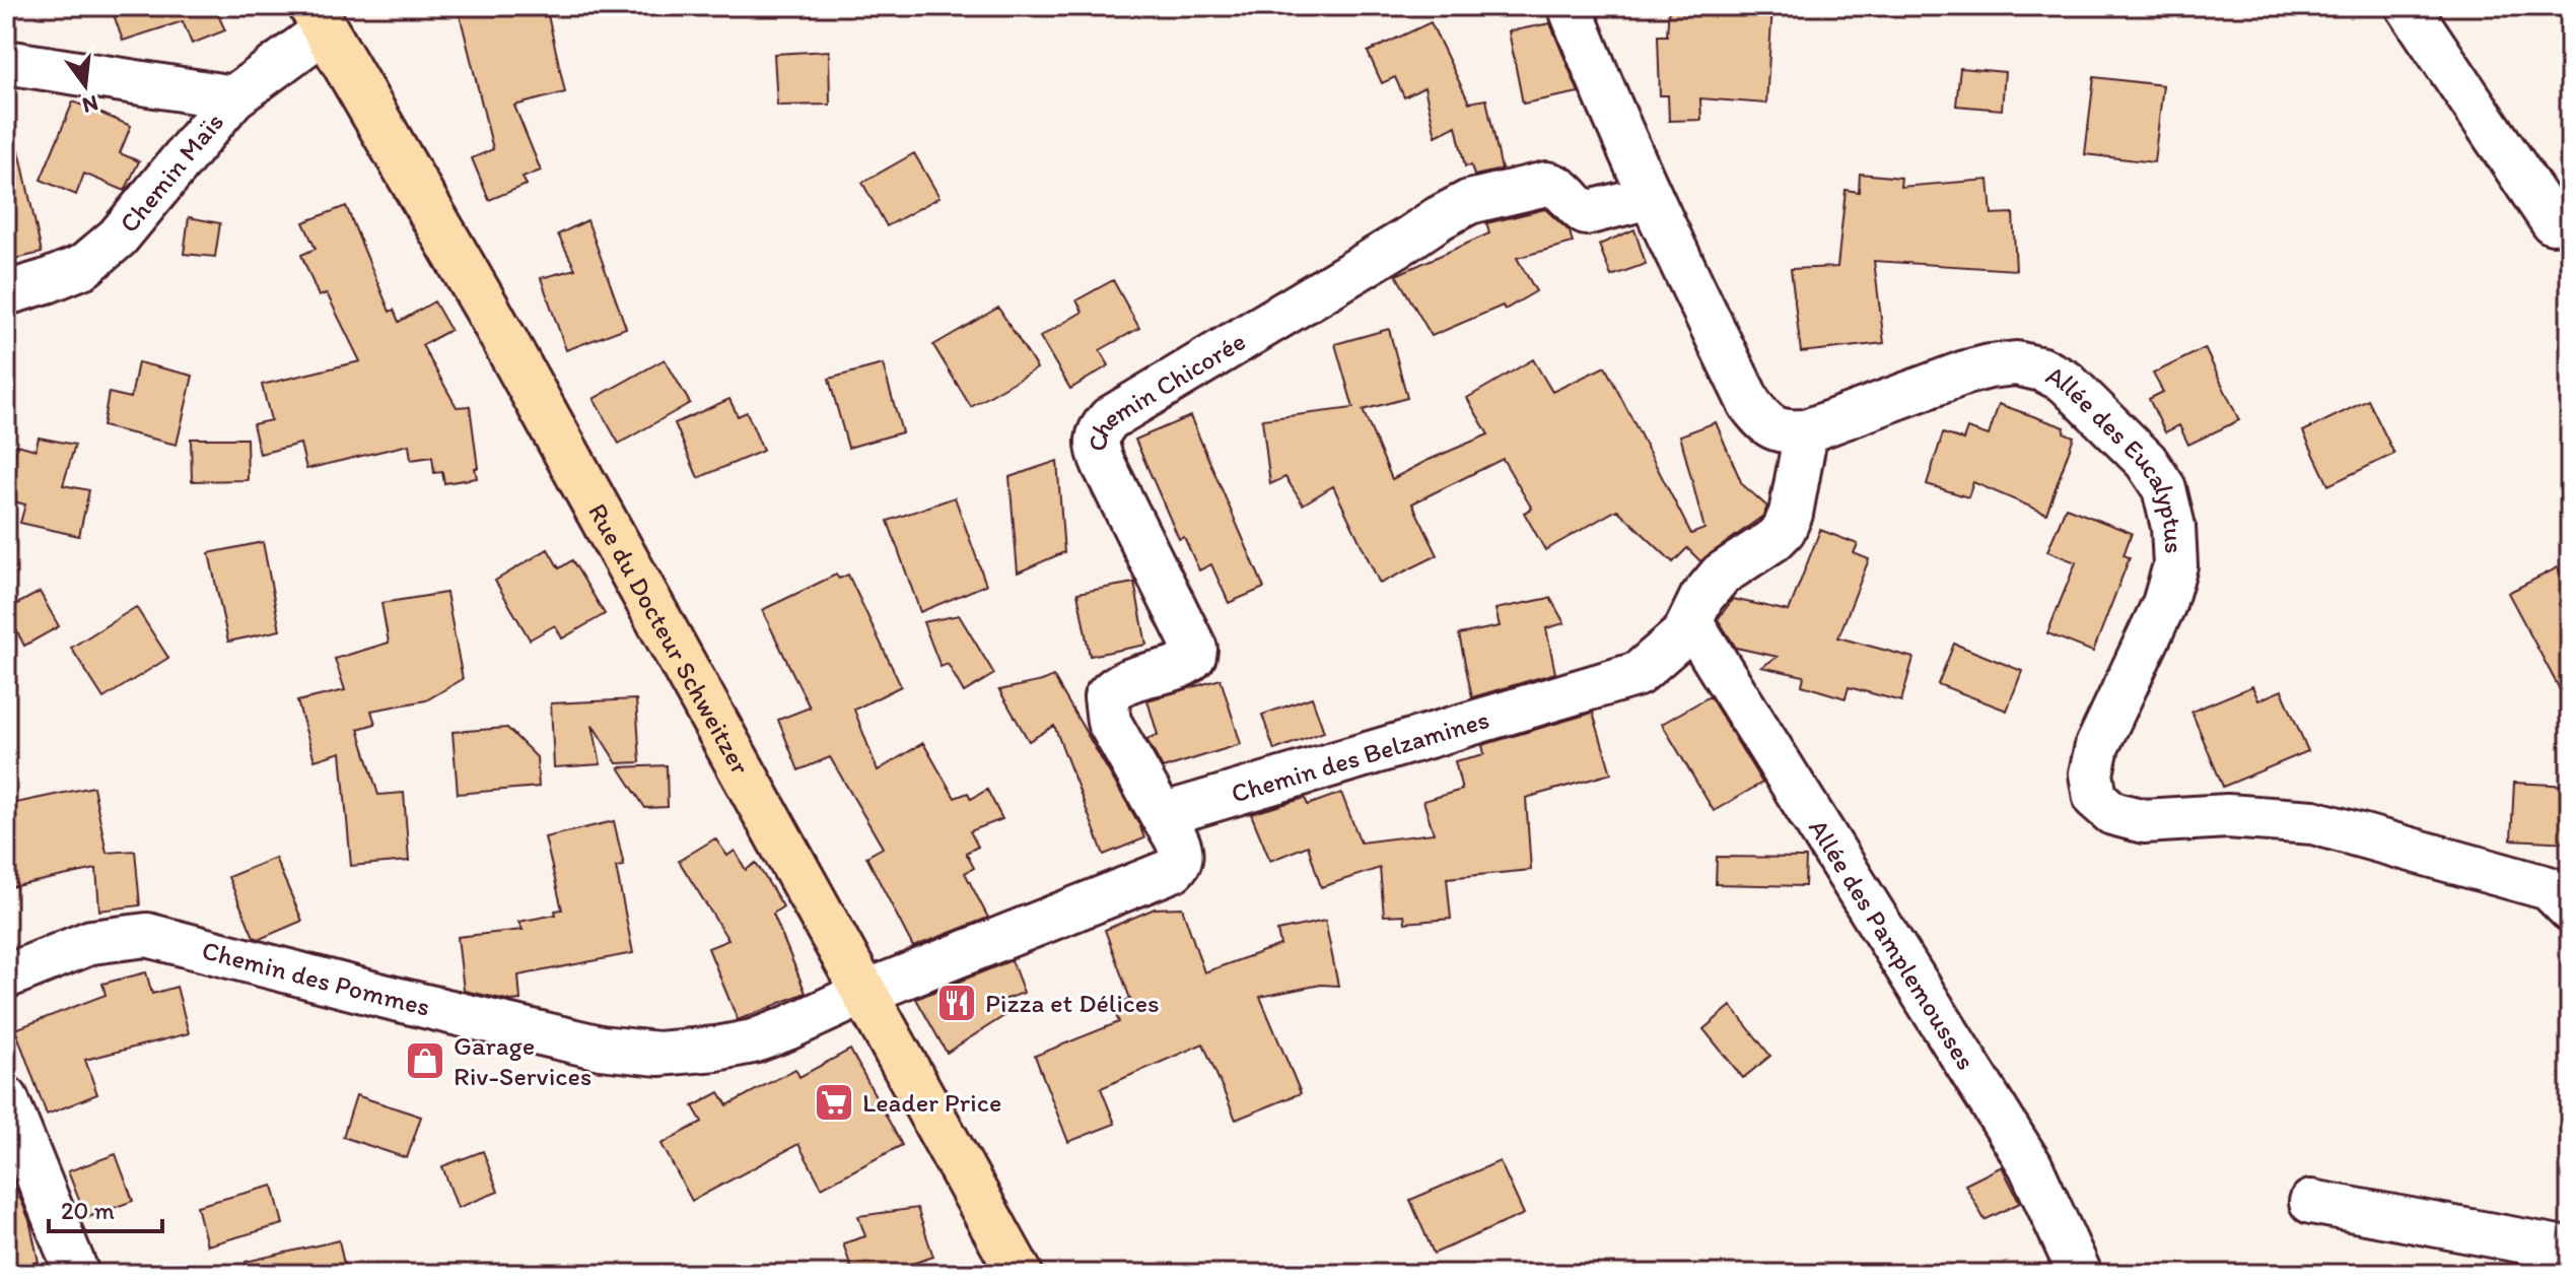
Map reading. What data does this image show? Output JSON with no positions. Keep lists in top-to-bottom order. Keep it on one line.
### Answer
{"streets":{"main road":["Rue du Docteur Schweitzer"],"street":["Chemin Maïs","Chemin Chicorée","Allée des Eucalyptus","Chemin des Belzamines","Allée des Pamplemousses","Chemin des Pommes"]},"crossings":[["Chemin Maïs","Rue du Docteur Schweitzer"],["Chemin Chicorée","Chemin des Belzamines"],["Allée des Eucalyptus","Chemin des Belzamines"],["Rue du Docteur Schweitzer","Chemin des Pommes"],["Chemin des Belzamines","Allée des Pamplemousses"]],"places":{"restaurant":["Pizza et Délices"],"shop":["Garage Riv-Services"],"supermarket":["Leader Price"]},"scale_bar":"20 m","north":"bottom"}
